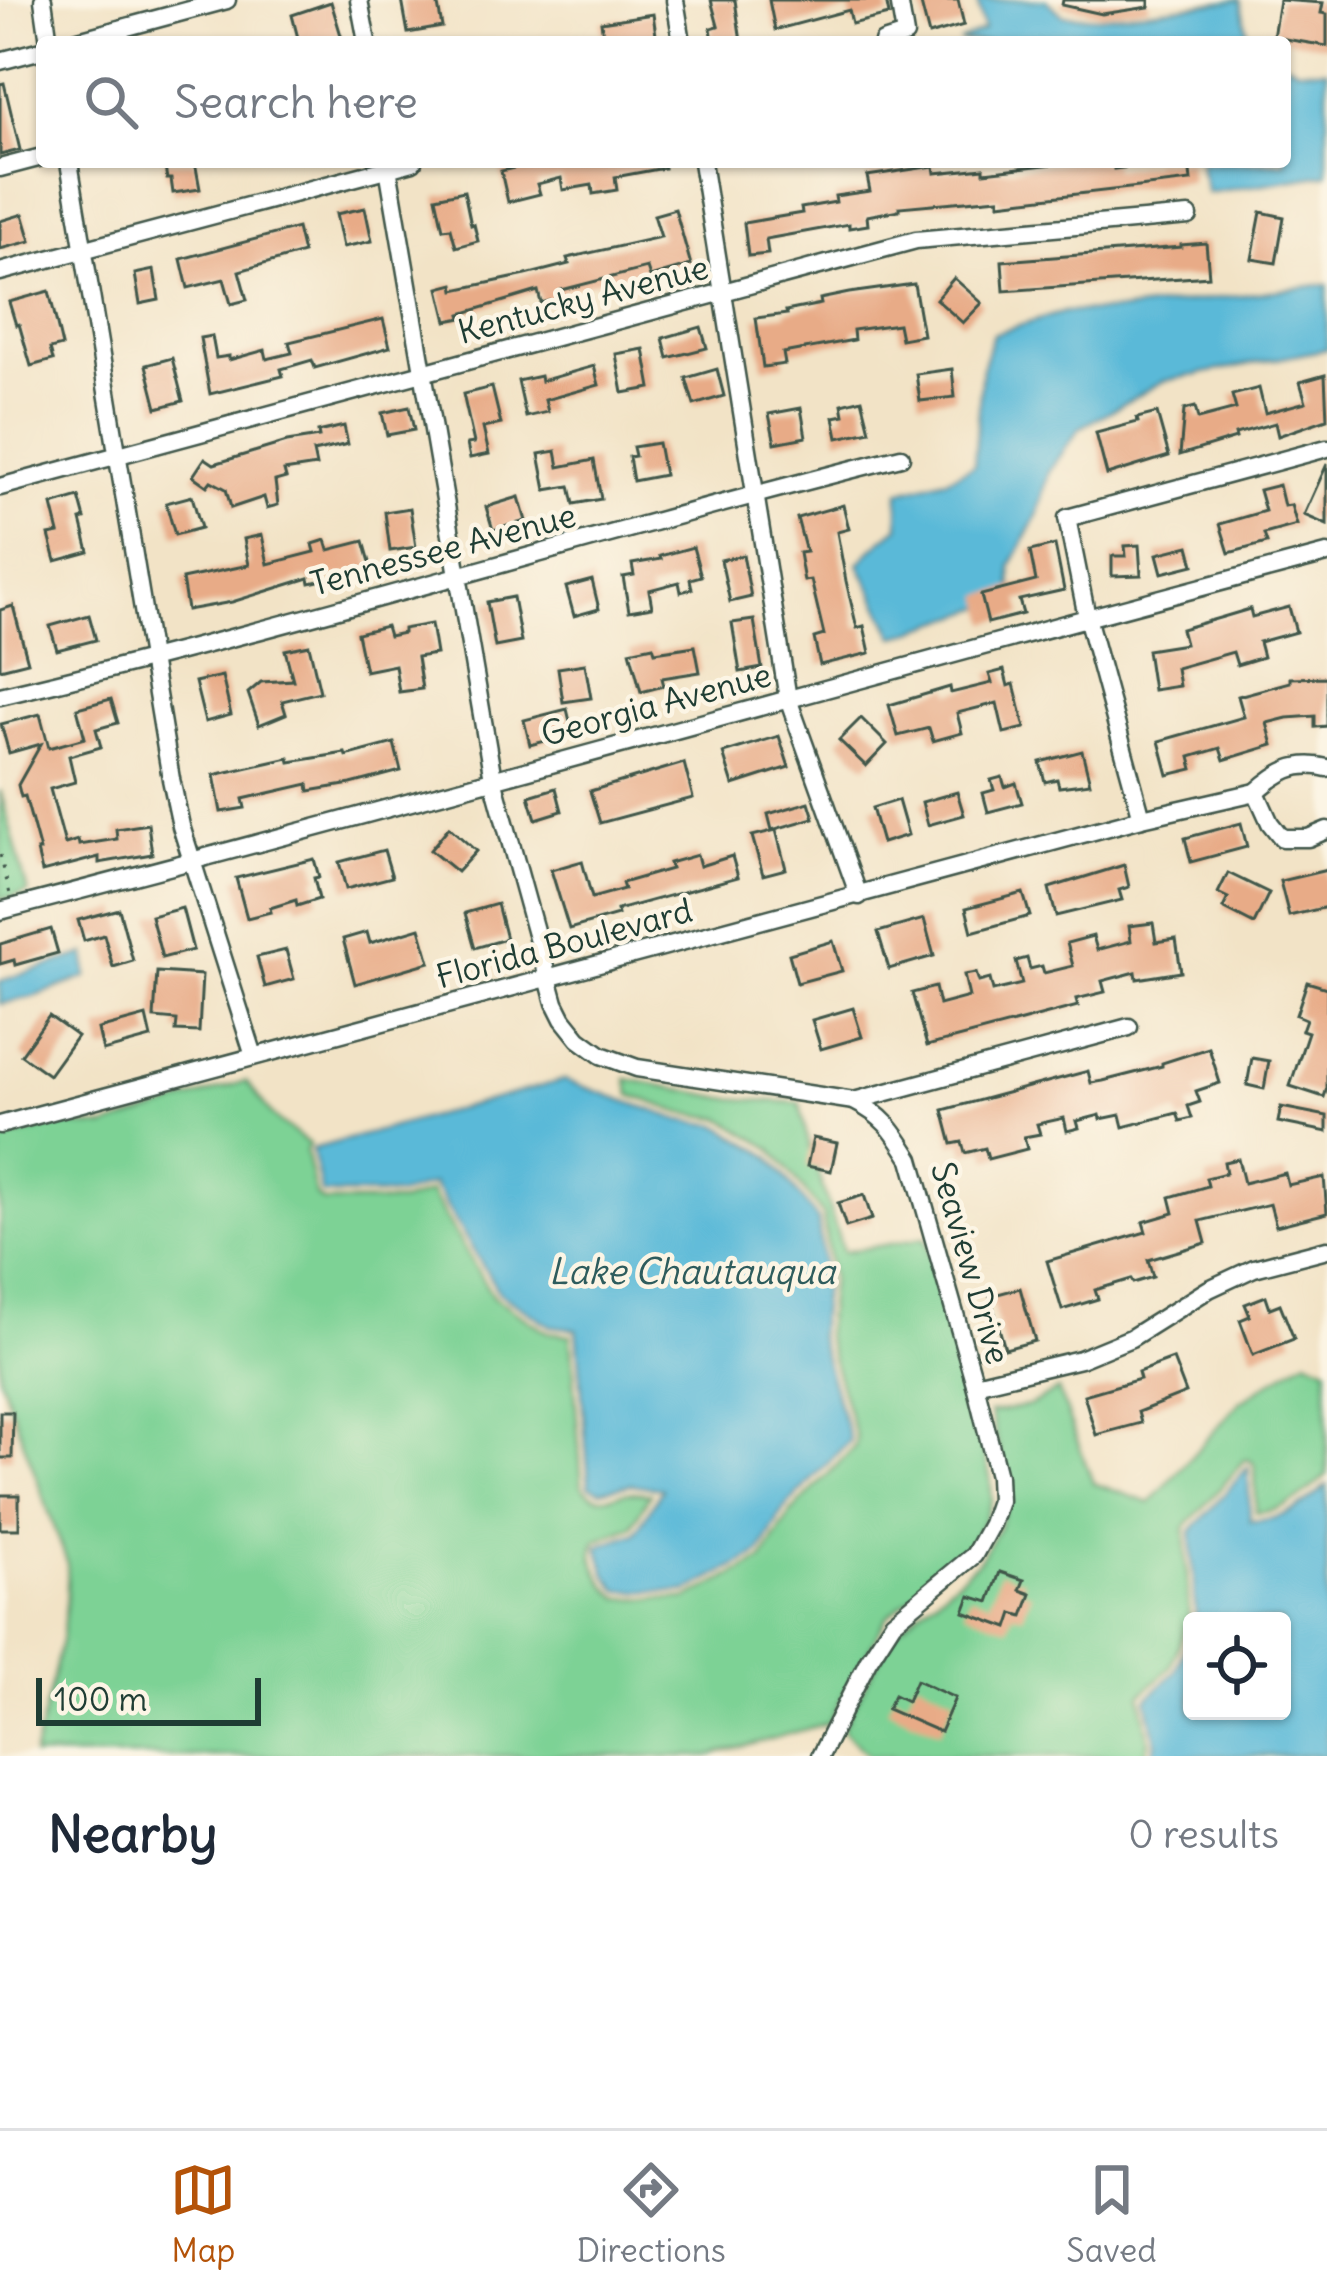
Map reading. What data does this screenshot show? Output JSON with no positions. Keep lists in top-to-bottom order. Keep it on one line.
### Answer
{"streets":{"street":["Kentucky Avenue","Tennessee Avenue","Georgia Avenue","Florida Boulevard","Seaview Drive"]},"water":["Lake Chautauqua"],"scale_bar":"100 m","page":{"search":"Search here","scale":"100 m","heading":["Nearby","0 results"],"nav":["Map","Directions","Saved"]}}
